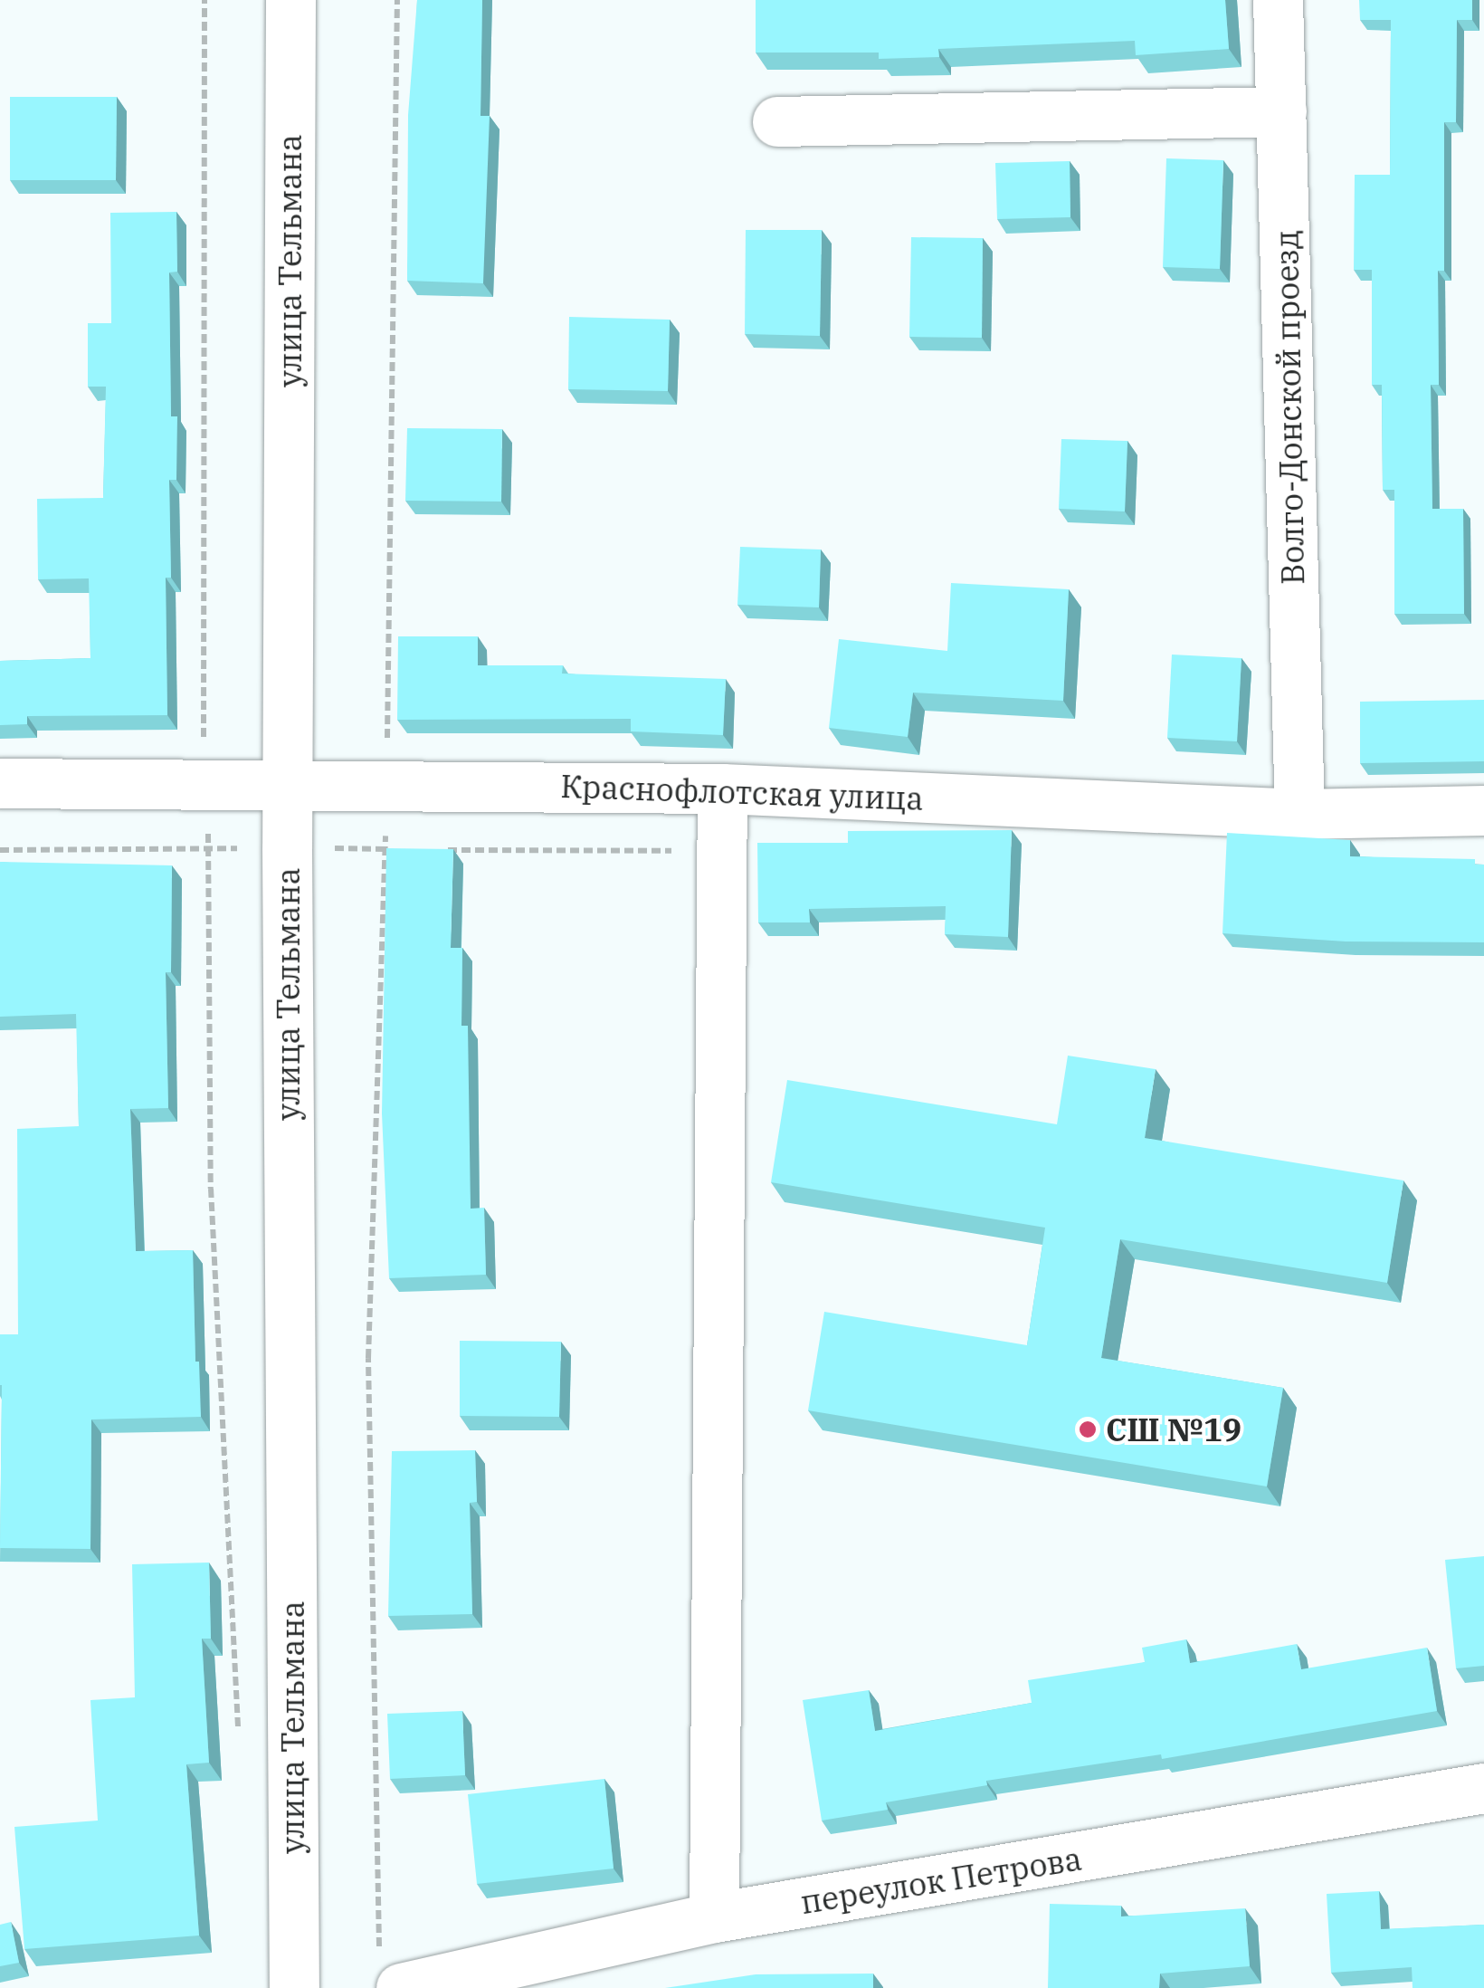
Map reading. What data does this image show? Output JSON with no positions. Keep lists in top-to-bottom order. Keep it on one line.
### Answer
{"streets":{"street":["улица Тельмана","Волго-Донской проезд","Краснофлотская улица","переулок Петрова"]},"crossings":[["улица Тельмана","Краснофлотская улица"],["Волго-Донской проезд","Краснофлотская улица"]],"places":["СШ №19"]}
